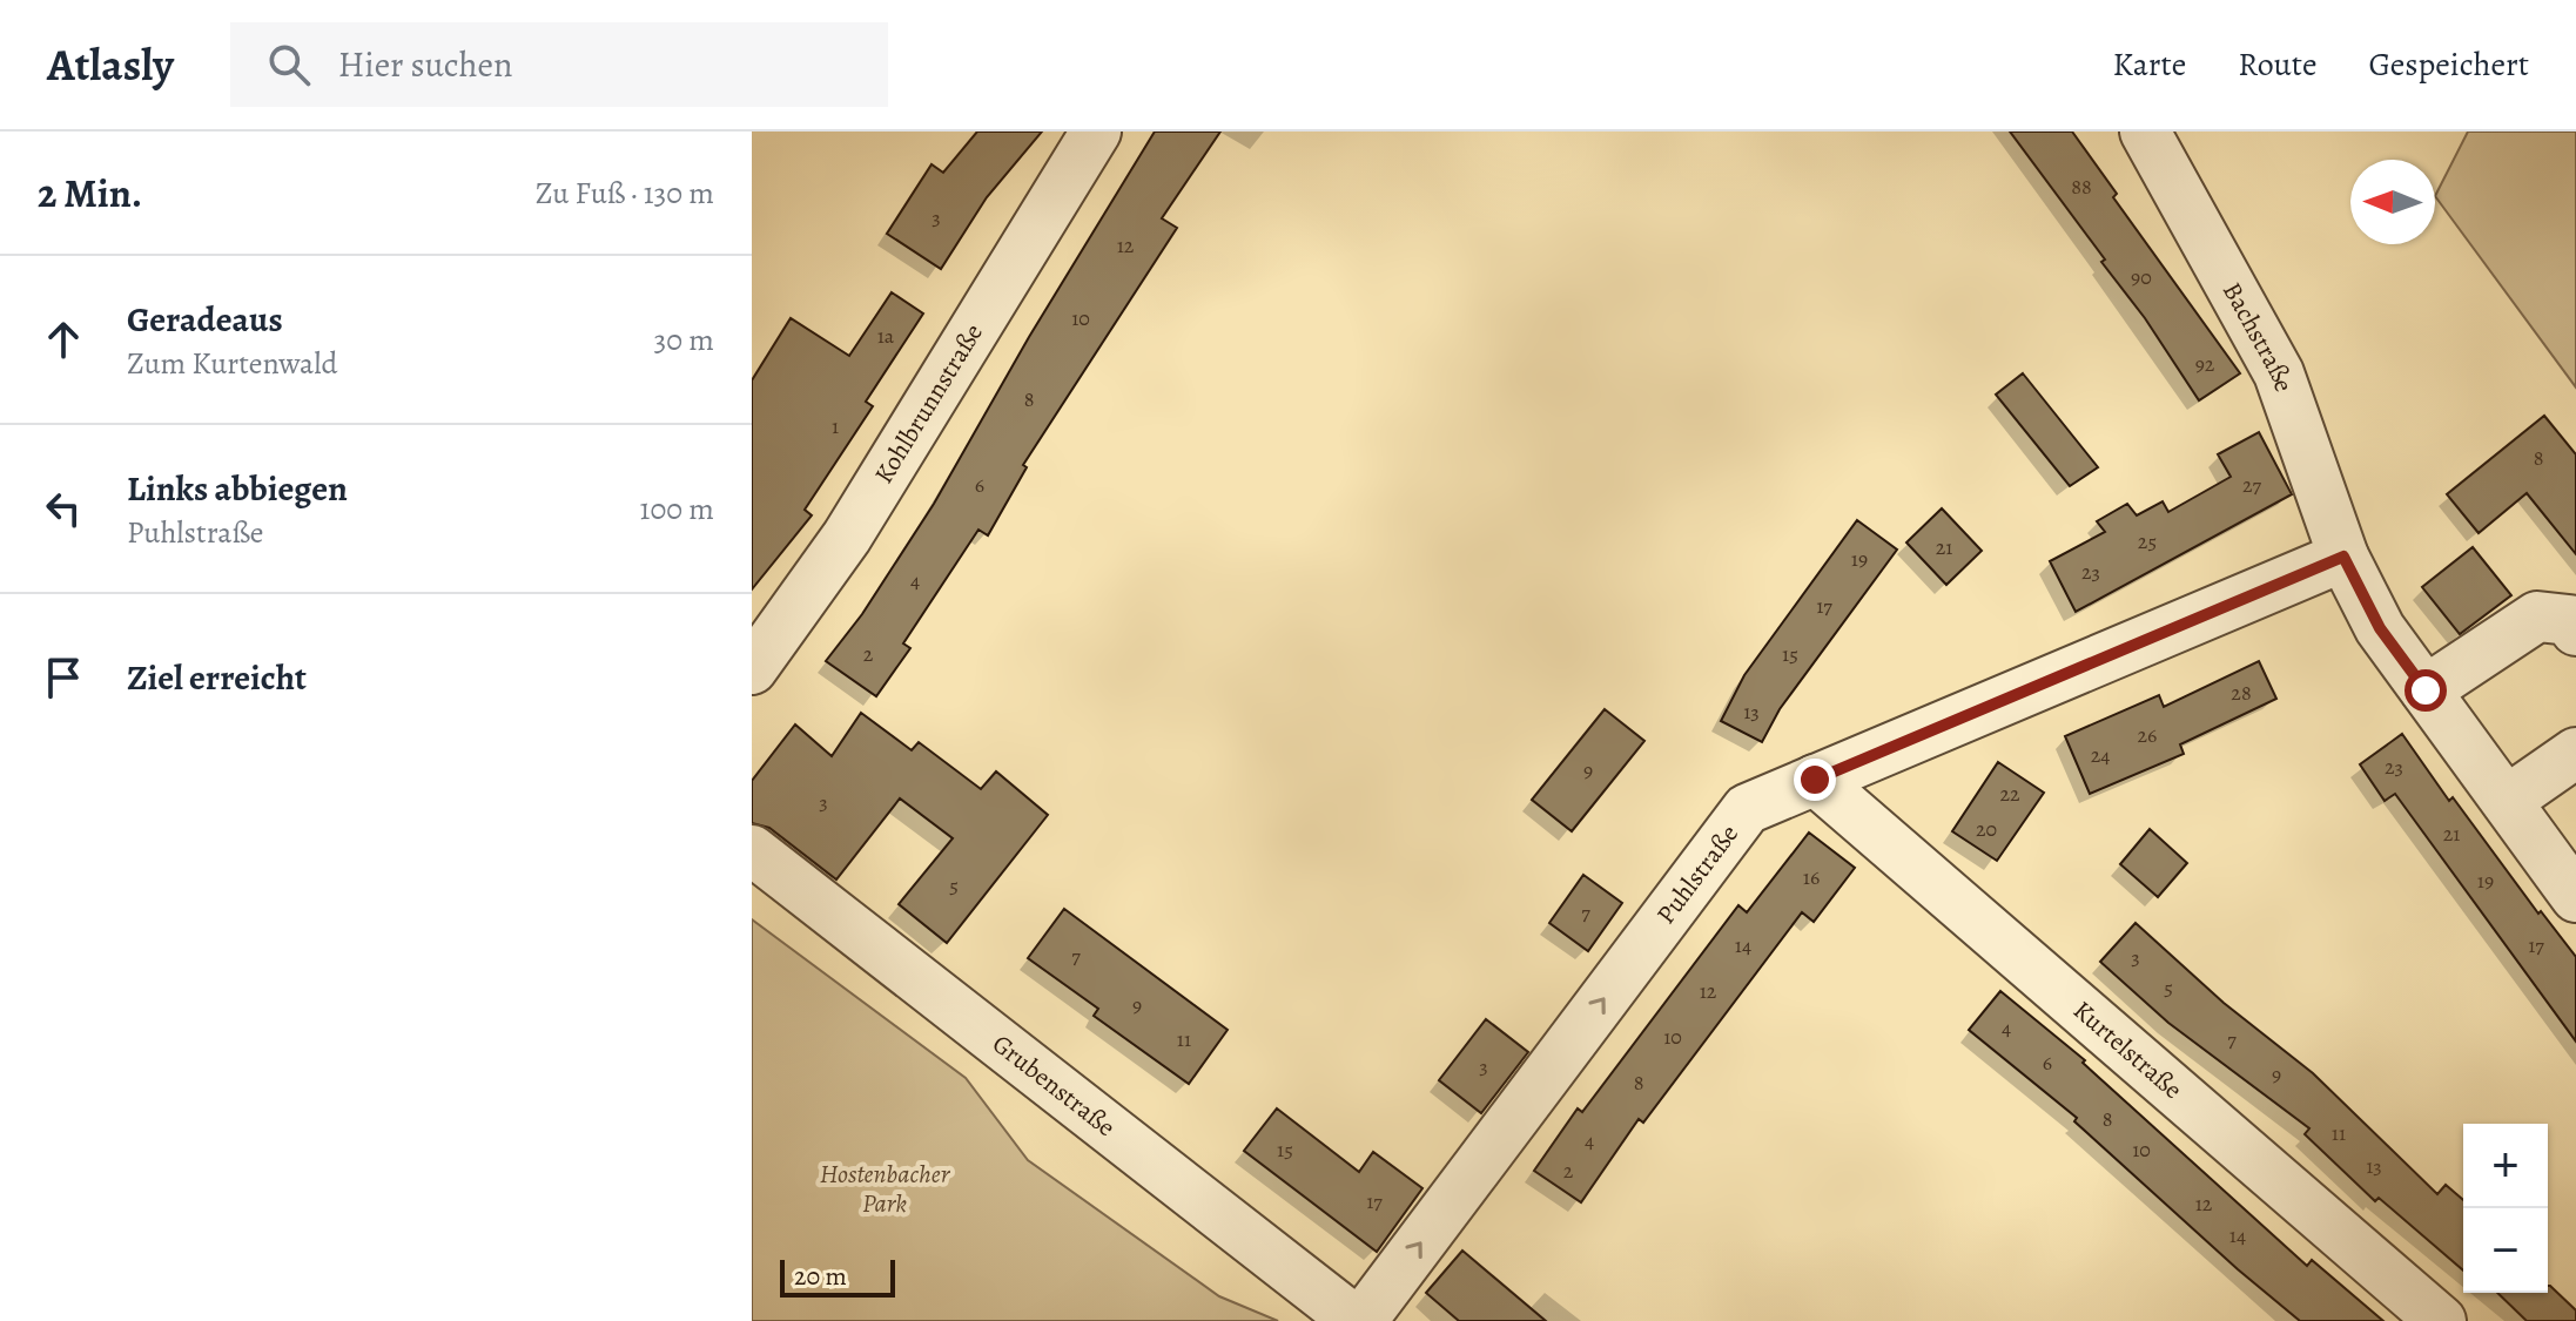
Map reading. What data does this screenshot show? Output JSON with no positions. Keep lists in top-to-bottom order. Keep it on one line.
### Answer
{"streets":{"street":["Bachstraße","Kohlbrunnstraße","Puhlstraße","Kurtelstraße","Grubenstraße"]},"crossings":[["Bachstraße","Puhlstraße"],["Puhlstraße","Kurtelstraße"],["Puhlstraße","Grubenstraße"]],"one_way":["Puhlstraße"],"parks":["Hostenbacher Park"],"house_numbers":["88","3","12","90","10","1a","92","8","1","8","6","27","25","21","19","23","4","17","2","15","28","13","26","24","23","9","22","3","20","21","16","19","5","7","14","17","7","3","5","12","9","4","10","11","7","6","3","9","8","8","11","4","15","10","13","2","17","12","14"],"scale_bar":"20 m","north":"left","page":{"header":"Atlasly","search":"Hier suchen","nav":["Karte","Route","Gespeichert"],"heading":["2 Min.","Zu Fuß · 130 m"],"list":[["Geradeaus","Zum Kurtenwald","30 m"],["Links abbiegen","Puhlstraße","100 m"],"Ziel erreicht"],"map_buttons":["+","−"],"scale":"20 m"}}
